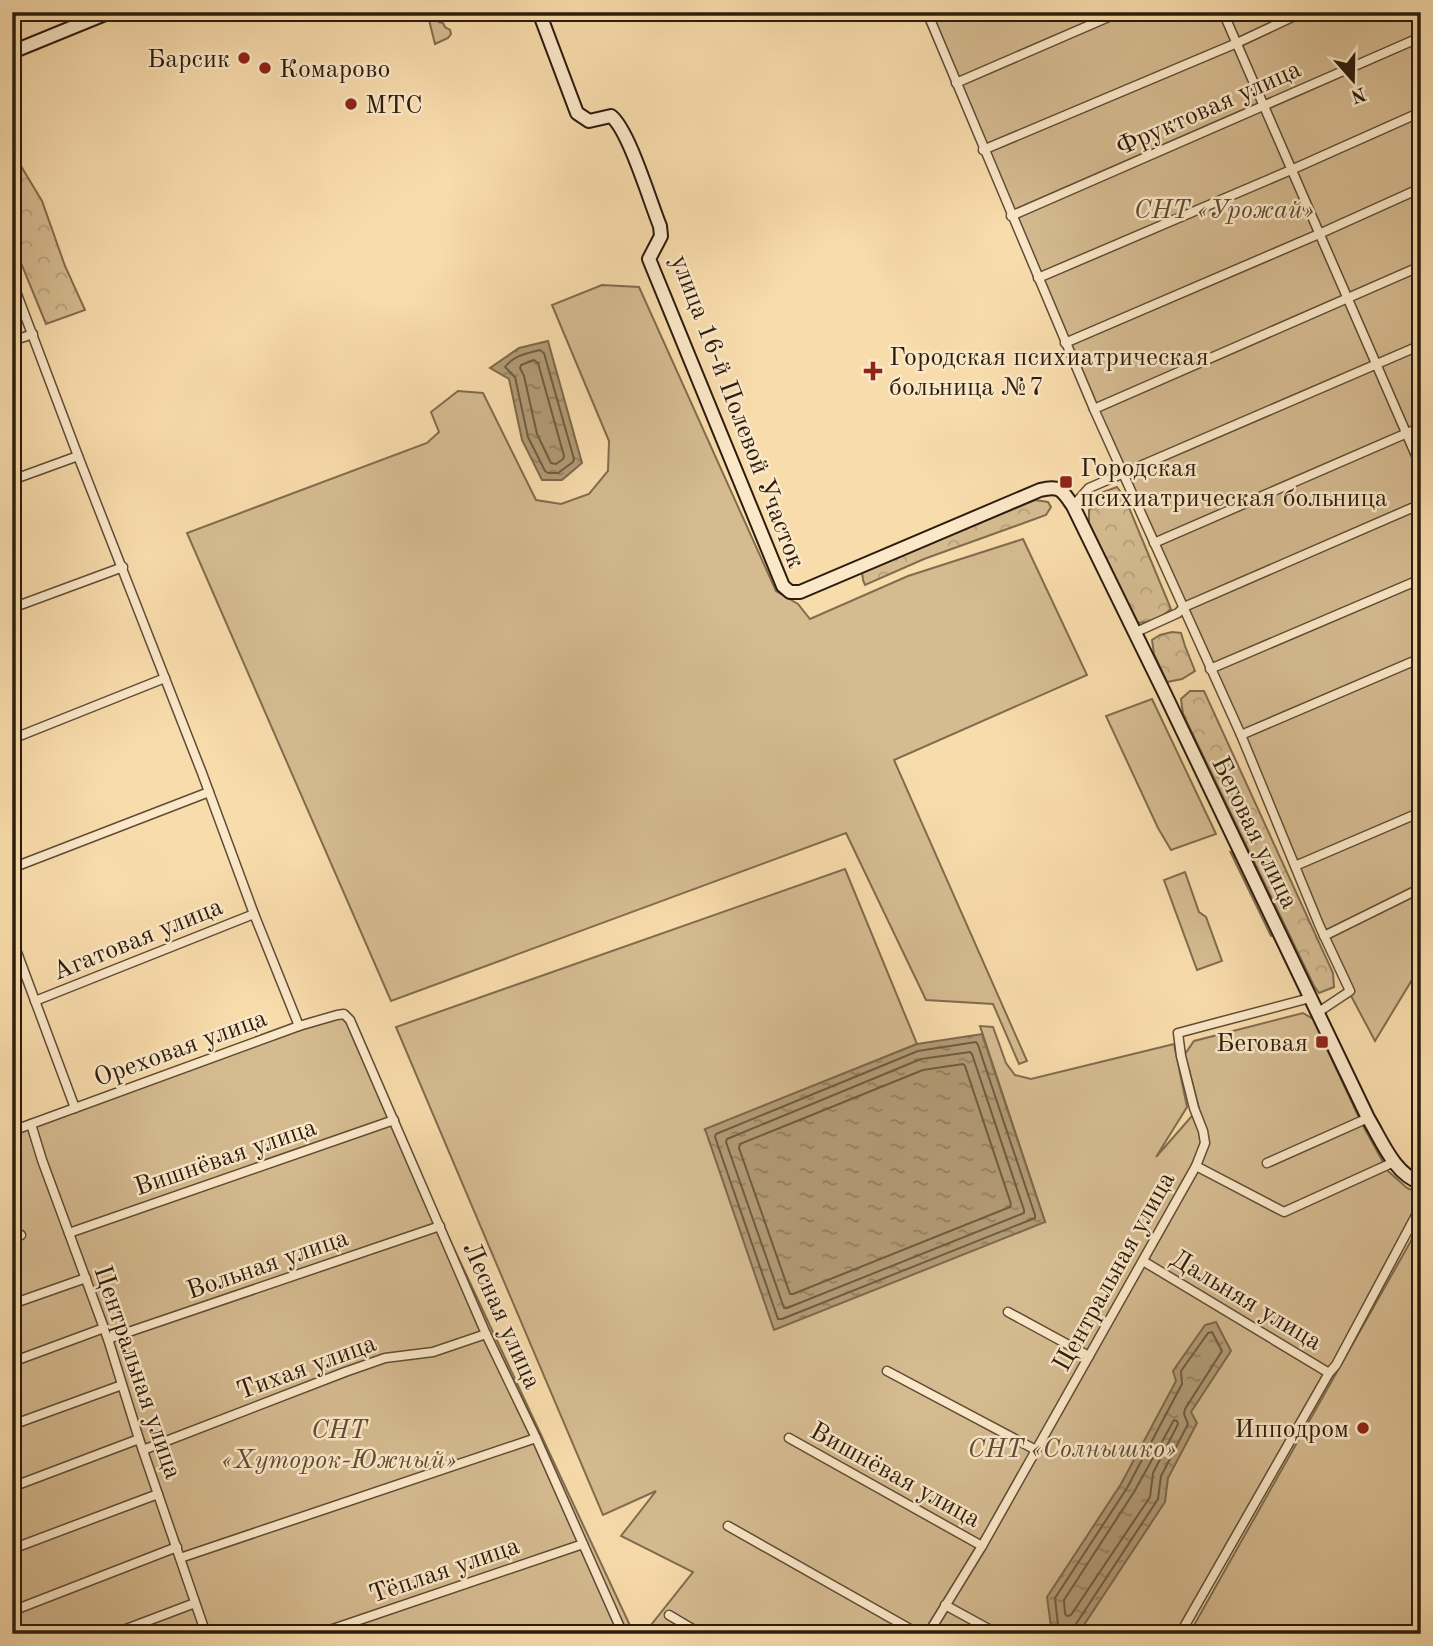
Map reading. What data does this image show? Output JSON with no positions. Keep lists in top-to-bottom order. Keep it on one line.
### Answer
{"streets":{"street":["Фруктовая улица","улица 16-й Полевой Участок","Беговая улица","Агатовая улица","Ореховая улица","Вишнёвая улица","Вольная улица","Центральная улица","Дальняя улица","Лесная улица","Тихая улица","Тёплая улица"]},"crossings":[["улица 16-й Полевой Участок","Беговая улица"],["Беговая улица","Центральная улица"],["Ореховая улица","Центральная улица"],["Ореховая улица","Лесная улица"],["Вишнёвая улица","Центральная улица"],["Вишнёвая улица","Лесная улица"],["Вольная улица","Центральная улица"],["Вольная улица","Лесная улица"],["Центральная улица","Дальняя улица"],["Центральная улица","Тихая улица"],["Лесная улица","Тихая улица"],["Лесная улица","Тёплая улица"]],"parks":["СНТ «Урожай»","СНТ «Хуторок-Южный»","СНТ «Солнышко»"],"places":{"other":["Барсик","Комарово","МТС","Ипподром"],"health":["Городская психиатрическая больница №7"],"transit":["Городская психиатрическая больница","Беговая"]},"north":"bottom"}
